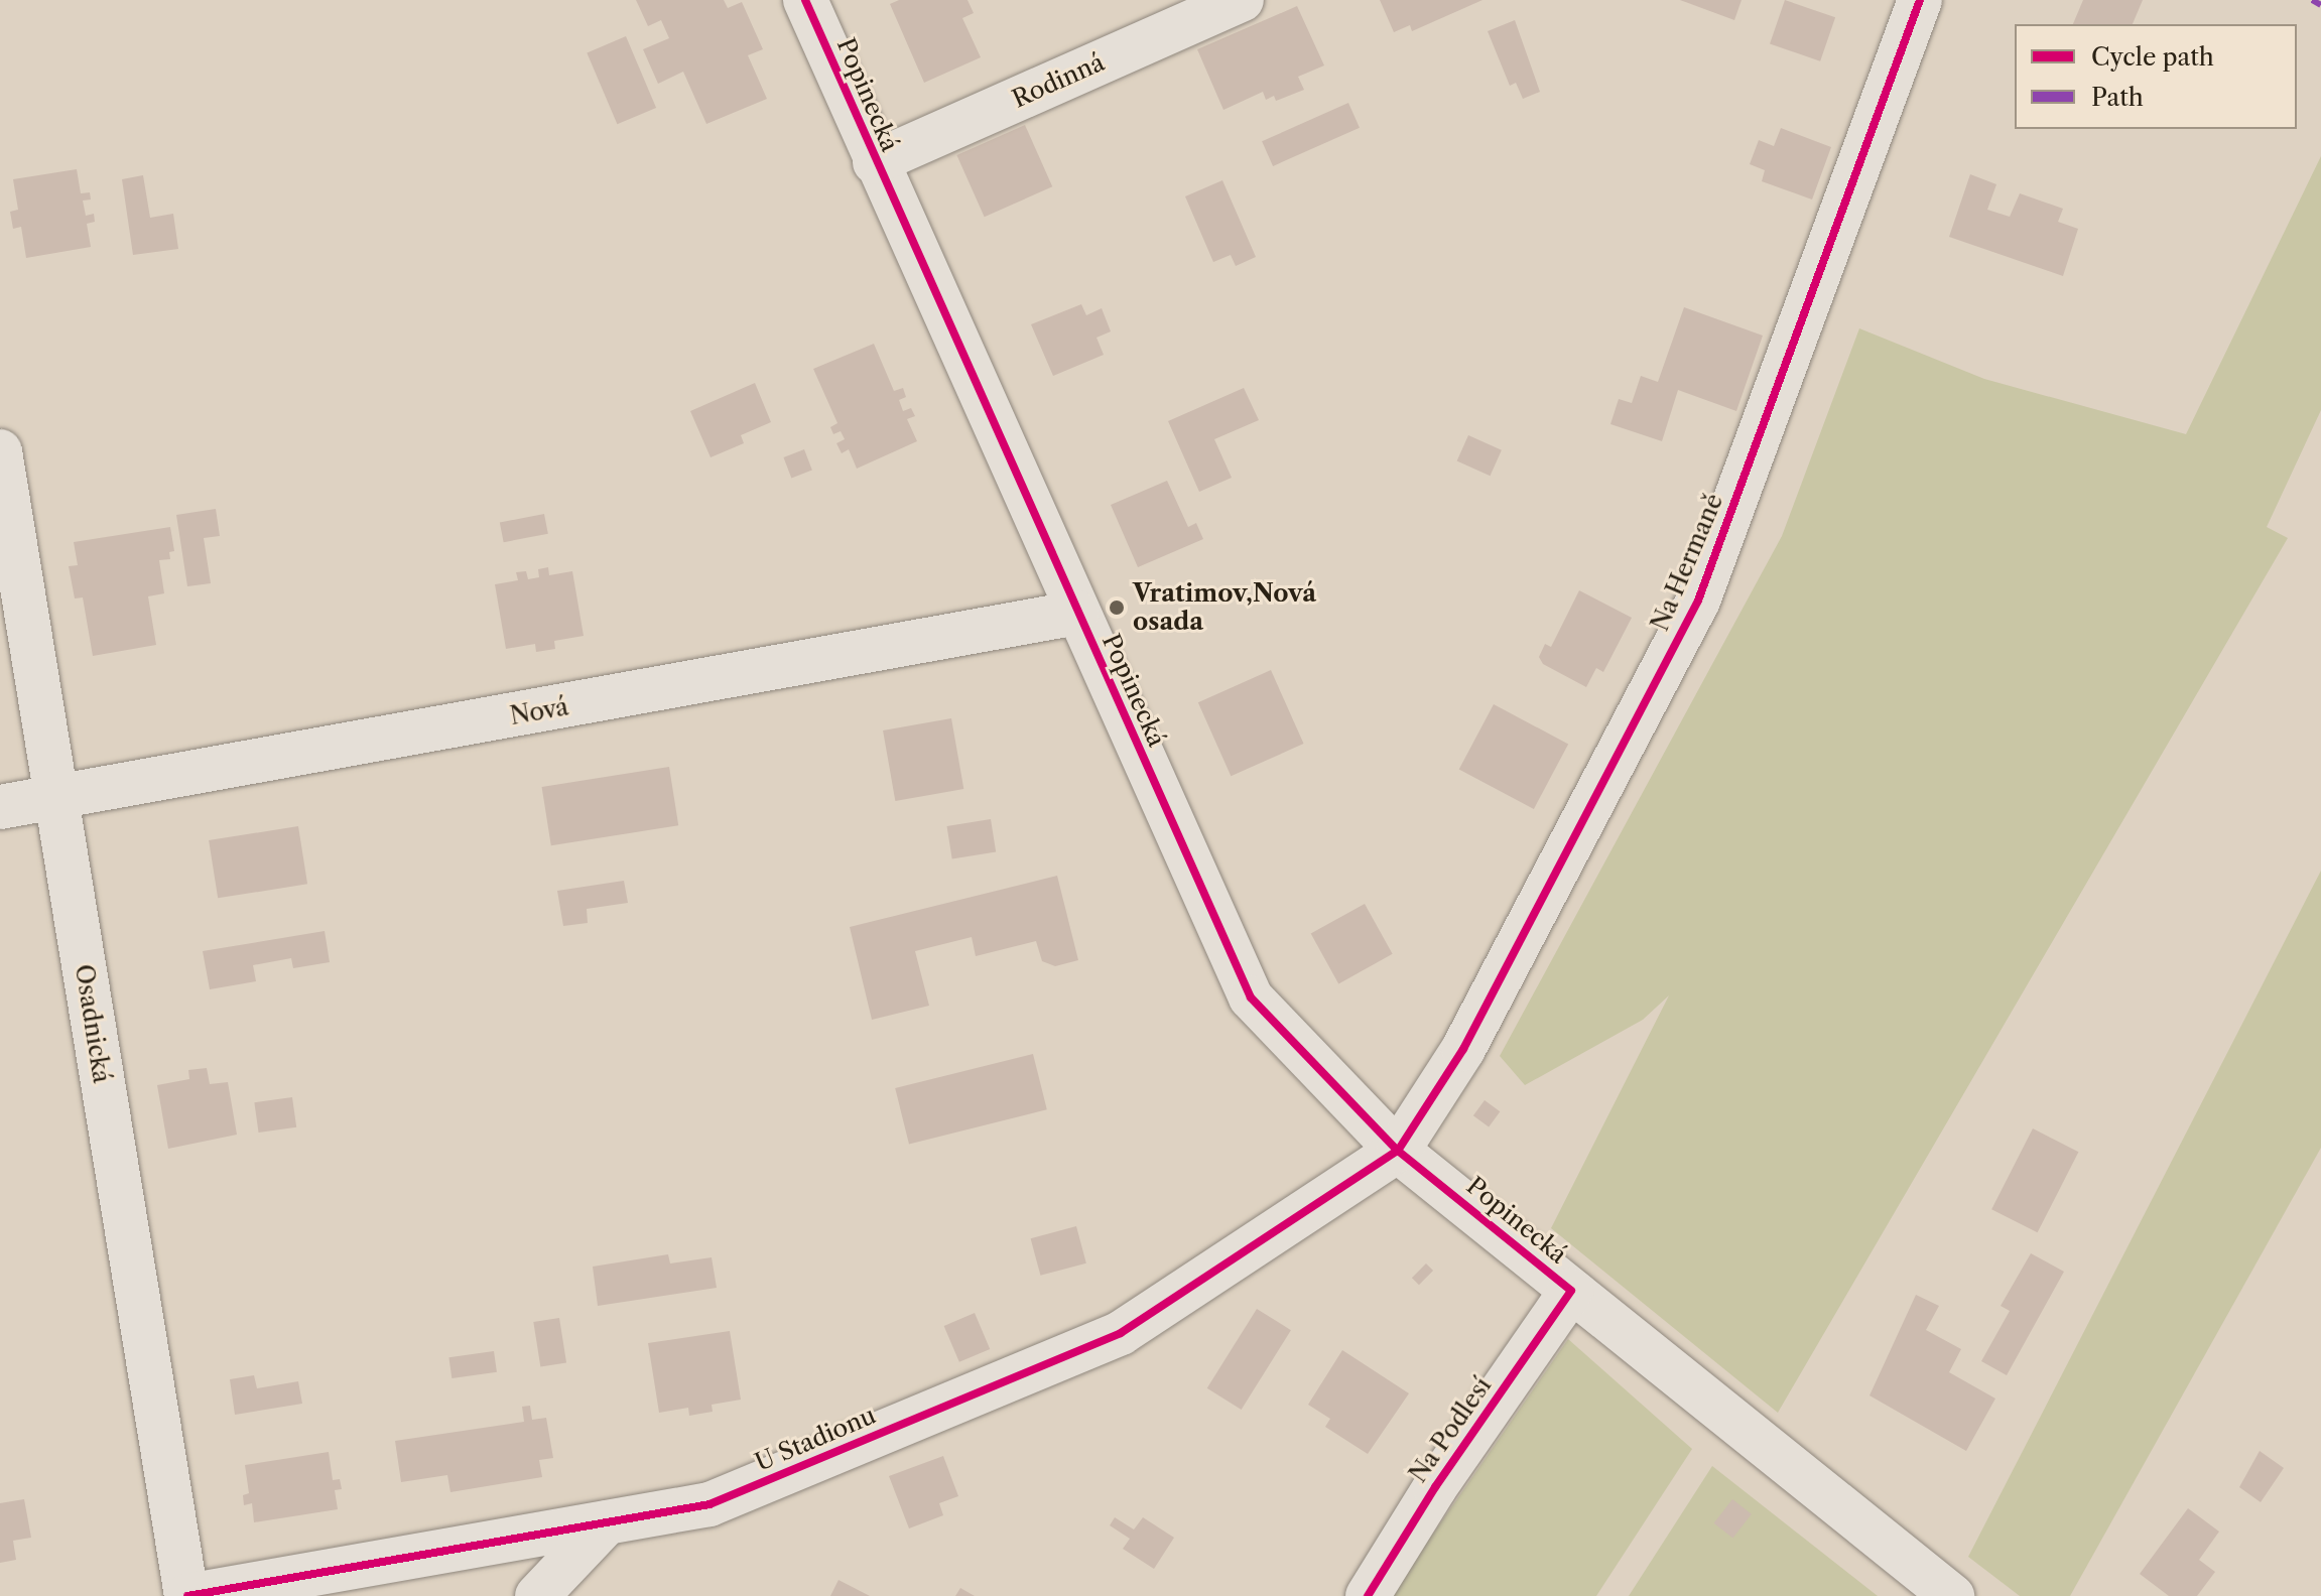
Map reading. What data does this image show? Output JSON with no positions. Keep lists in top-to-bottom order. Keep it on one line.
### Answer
{"streets":{"street":["Rodinná","Popinecká","Na Hermaně","Nová","Osadnická","Na Podlesí","U Stadionu"]},"crossings":[["Rodinná","Popinecká"],["Popinecká","Na Hermaně"],["Popinecká","Nová"],["Popinecká","Na Podlesí"],["Popinecká","U Stadionu"],["Na Hermaně","U Stadionu"],["Nová","Osadnická"],["Osadnická","U Stadionu"]],"places":["Vratimov,Nová osada"],"legend":["Cycle path","Path"]}
